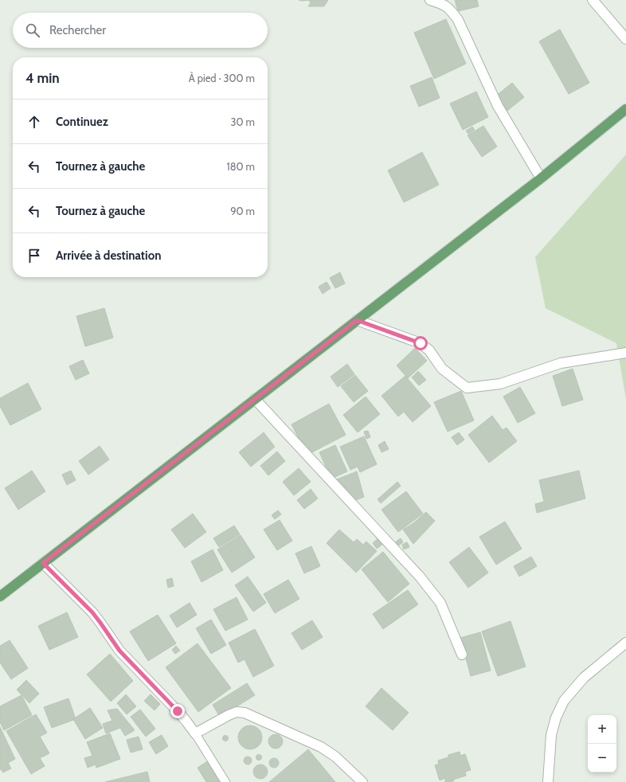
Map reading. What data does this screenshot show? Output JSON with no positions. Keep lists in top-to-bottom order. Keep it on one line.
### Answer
{"page":{"search":"Rechercher","heading":["4 min","À pied · 300 m"],"list":[["Continuez","30 m"],["Tournez à gauche","180 m"],["Tournez à gauche","90 m"],"Arrivée à destination"],"map_buttons":["+","−"]}}
